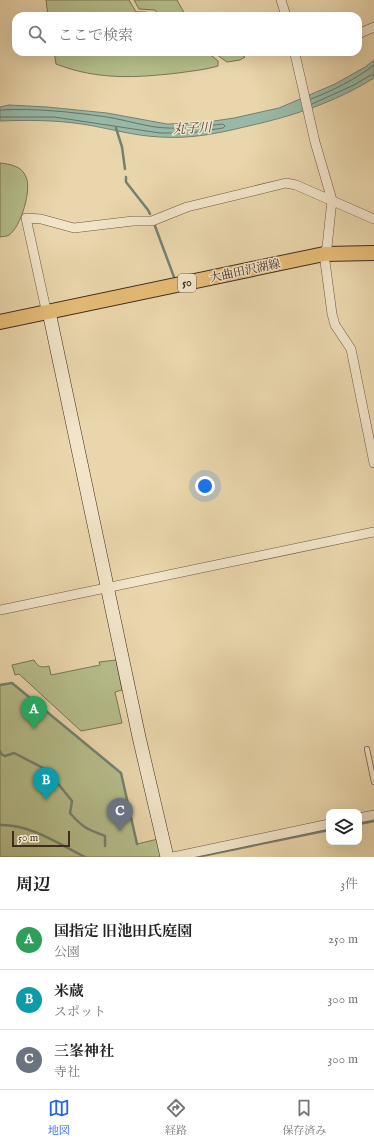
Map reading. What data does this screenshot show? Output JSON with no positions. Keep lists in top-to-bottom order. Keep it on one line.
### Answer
{"streets":{"main road":["大曲田沢湖線","50"]},"water":["丸子川"],"scale_bar":"50 m","page":{"search":"ここで検索","pins":["A","B","C"],"scale":"50 m","heading":["周辺","3件"],"list":[{"mark":"A","name":"国指定 旧池田氏庭園","note":"公園","value":"250 m"},{"mark":"B","name":"米蔵","note":"スポット","value":"300 m"},{"mark":"C","name":"三峯神社","note":"寺社","value":"300 m"}],"nav":["地図","経路","保存済み"]}}
